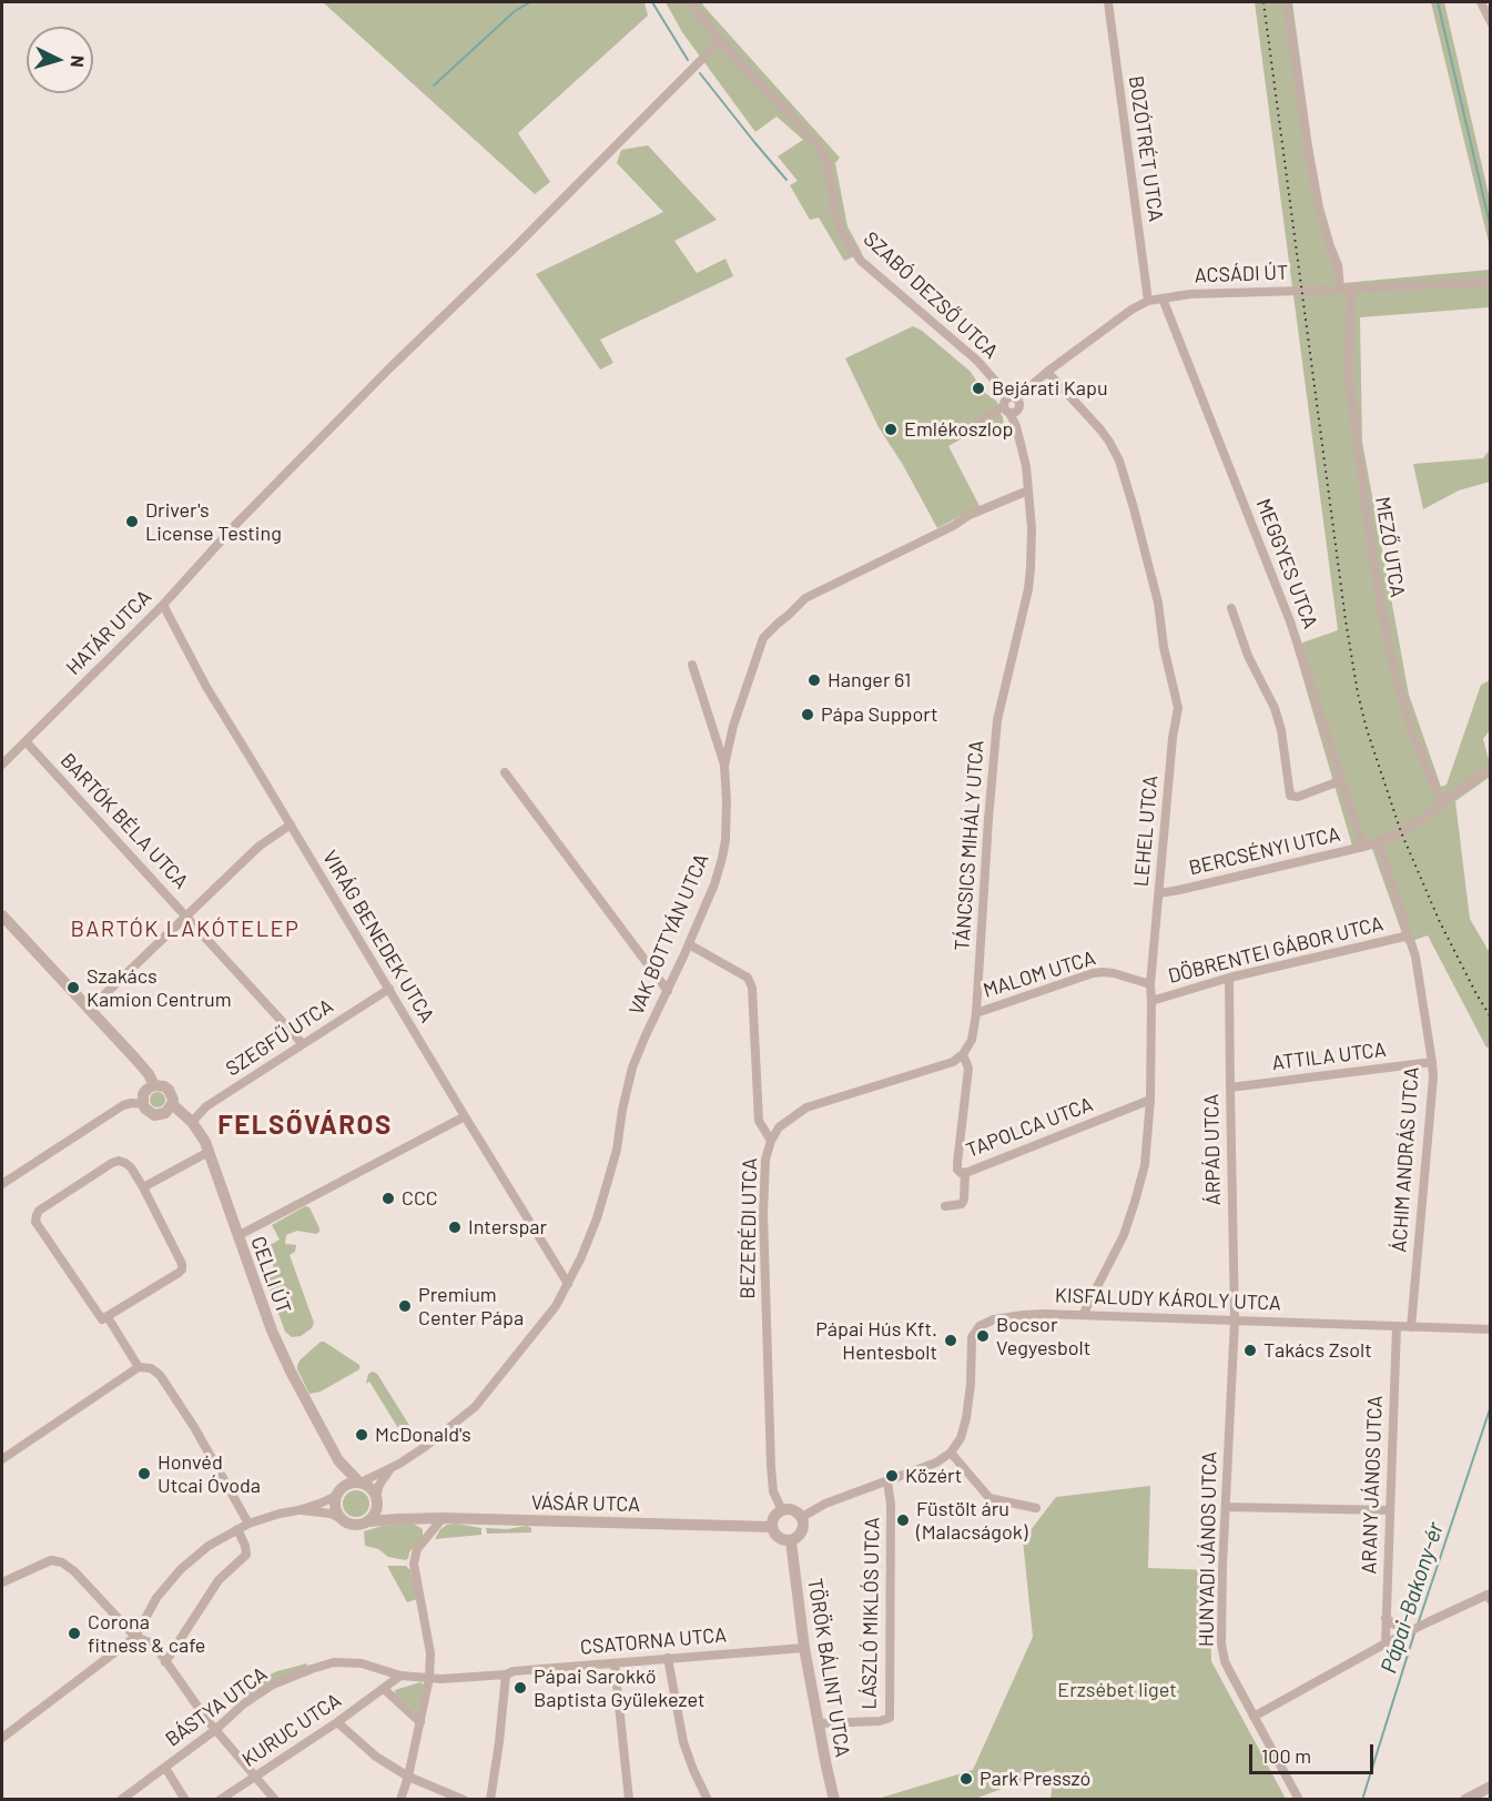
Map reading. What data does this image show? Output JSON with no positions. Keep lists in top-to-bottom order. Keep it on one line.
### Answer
{"streets":{"street":["BOZÓTRÉT UTCA","ACSÁDI ÚT","SZABÓ DEZSŐ UTCA","MEZŐ UTCA","MEGGYES UTCA","HATÁR UTCA","BARTÓK BÉLA UTCA","LEHEL UTCA","TÁNCSICS MIHÁLY UTCA","BERCSÉNYI UTCA","VAK BOTTYÁN UTCA","VIRÁG BENEDEK UTCA","DÖBRENTEI GÁBOR UTCA","MALOM UTCA","SZEGFŰ UTCA","ATTILA UTCA","TAPOLCA UTCA","ÁRPÁD UTCA","ÁCHIM ANDRÁS UTCA","BEZERÉDI UTCA","CELLI ÚT","KISFALUDY KÁROLY UTCA","ARANY JÁNOS UTCA","VÁSÁR UTCA","HUNYADI JÁNOS UTCA","LÁSZLÓ MIKLÓS UTCA","CSATORNA UTCA","TÖRÖK BÁLINT UTCA","BÁSTYA UTCA","KURUC UTCA"]},"crossings":[["BOZÓTRÉT UTCA","ACSÁDI ÚT"],["ACSÁDI ÚT","SZABÓ DEZSŐ UTCA"],["ACSÁDI ÚT","MEZŐ UTCA"],["ACSÁDI ÚT","MEGGYES UTCA"],["ACSÁDI ÚT","LEHEL UTCA"],["ACSÁDI ÚT","TÁNCSICS MIHÁLY UTCA"],["SZABÓ DEZSŐ UTCA","HATÁR UTCA"],["SZABÓ DEZSŐ UTCA","TÁNCSICS MIHÁLY UTCA"],["MEZŐ UTCA","BERCSÉNYI UTCA"],["MEGGYES UTCA","BERCSÉNYI UTCA"],["HATÁR UTCA","BARTÓK BÉLA UTCA"],["HATÁR UTCA","VIRÁG BENEDEK UTCA"],["BARTÓK BÉLA UTCA","SZEGFŰ UTCA"],["LEHEL UTCA","BERCSÉNYI UTCA"],["LEHEL UTCA","DÖBRENTEI GÁBOR UTCA"],["LEHEL UTCA","MALOM UTCA"],["LEHEL UTCA","TAPOLCA UTCA"],["LEHEL UTCA","KISFALUDY KÁROLY UTCA"],["TÁNCSICS MIHÁLY UTCA","VAK BOTTYÁN UTCA"],["TÁNCSICS MIHÁLY UTCA","MALOM UTCA"],["TÁNCSICS MIHÁLY UTCA","TAPOLCA UTCA"],["BERCSÉNYI UTCA","ÁCHIM ANDRÁS UTCA"],["VAK BOTTYÁN UTCA","VIRÁG BENEDEK UTCA"],["VAK BOTTYÁN UTCA","BEZERÉDI UTCA"],["VAK BOTTYÁN UTCA","CELLI ÚT"],["VAK BOTTYÁN UTCA","VÁSÁR UTCA"],["VIRÁG BENEDEK UTCA","SZEGFŰ UTCA"],["DÖBRENTEI GÁBOR UTCA","ÁRPÁD UTCA"],["DÖBRENTEI GÁBOR UTCA","ÁCHIM ANDRÁS UTCA"],["SZEGFŰ UTCA","CELLI ÚT"],["ATTILA UTCA","ÁRPÁD UTCA"],["ATTILA UTCA","ÁCHIM ANDRÁS UTCA"],["ÁRPÁD UTCA","KISFALUDY KÁROLY UTCA"],["ÁRPÁD UTCA","HUNYADI JÁNOS UTCA"],["ÁCHIM ANDRÁS UTCA","KISFALUDY KÁROLY UTCA"],["BEZERÉDI UTCA","VÁSÁR UTCA"],["BEZERÉDI UTCA","TÖRÖK BÁLINT UTCA"],["CELLI ÚT","VÁSÁR UTCA"],["KISFALUDY KÁROLY UTCA","ARANY JÁNOS UTCA"],["KISFALUDY KÁROLY UTCA","HUNYADI JÁNOS UTCA"],["VÁSÁR UTCA","TÖRÖK BÁLINT UTCA"],["LÁSZLÓ MIKLÓS UTCA","TÖRÖK BÁLINT UTCA"],["CSATORNA UTCA","TÖRÖK BÁLINT UTCA"],["BÁSTYA UTCA","KURUC UTCA"]],"districts":["BARTÓK LAKÓTELEP","FELSŐVÁROS"],"water":["Pápai-Bakony-ér"],"parks":["Erzsébet liget"],"places":["Bejárati Kapu","Emlékoszlop","Driver's License Testing","Hanger 61","Pápa Support","Szakács Kamion Centrum","CCC","Interspar","Premium Center Pápa","Bocsor Vegyesbolt","Pápai Hús Kft. Hentesbolt","Takács Zsolt","McDonald's","Honvéd Utcai Óvoda","Közért","Füstölt áru (Malacságok)","Corona fitness & cafe","Pápai Sarokkő Baptista Gyülekezet","Park Presszó"],"scale_bar":"100 m","north":"right"}
